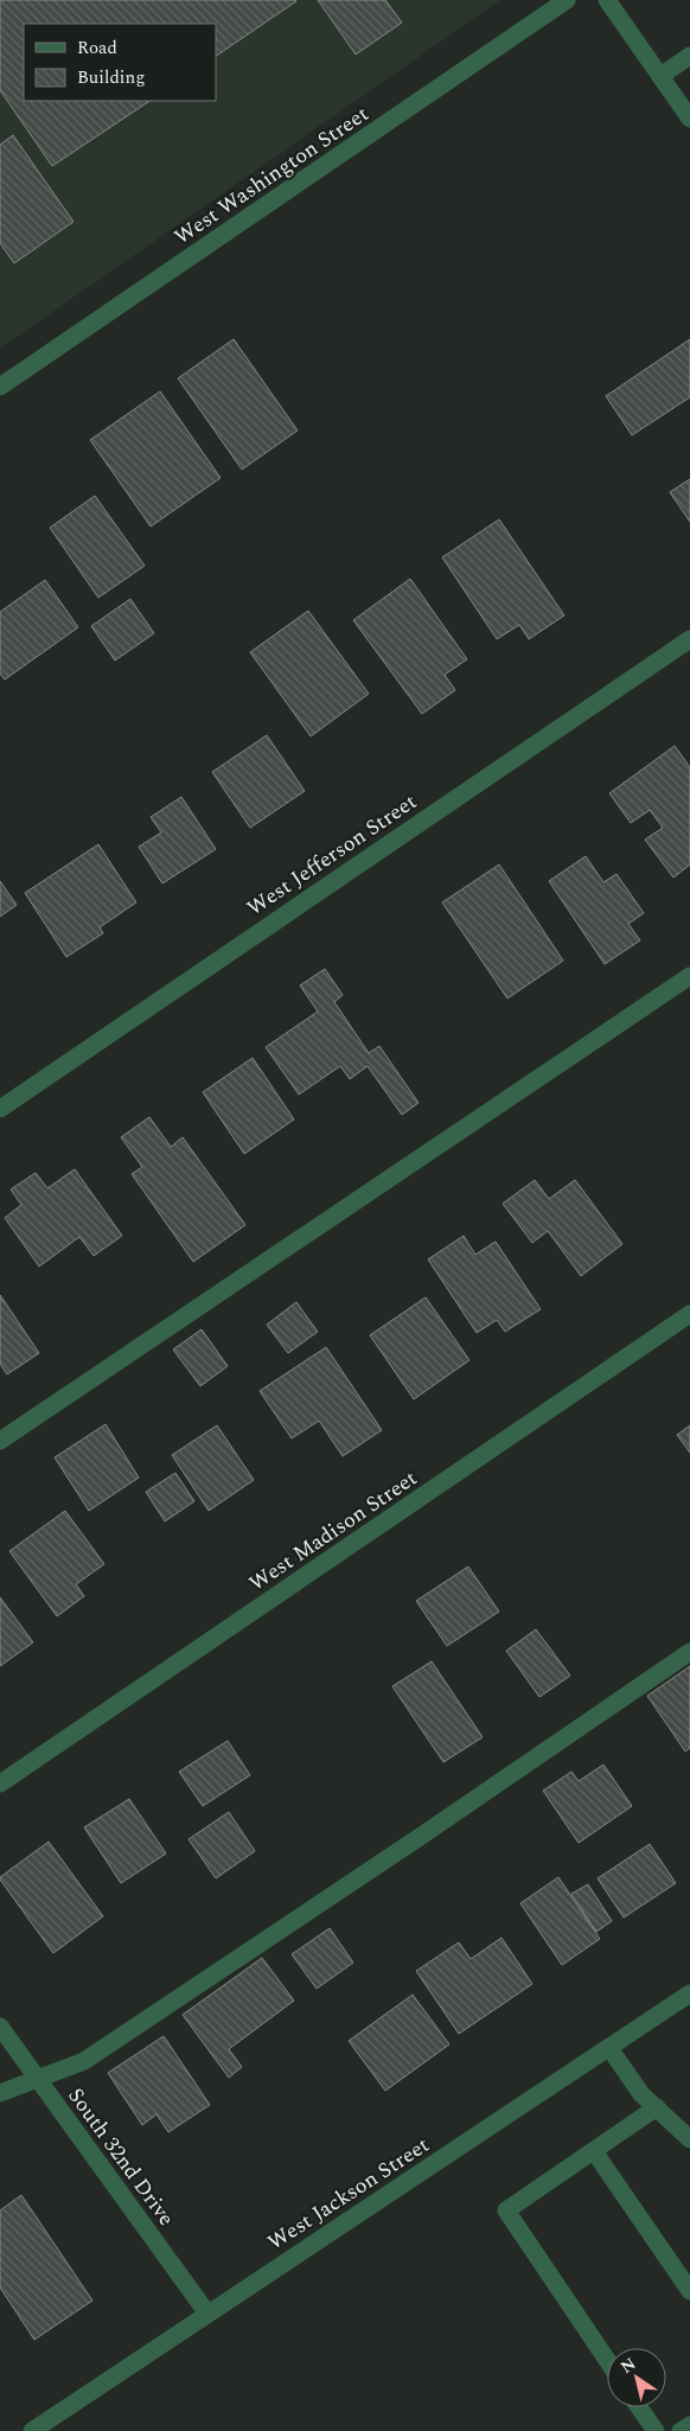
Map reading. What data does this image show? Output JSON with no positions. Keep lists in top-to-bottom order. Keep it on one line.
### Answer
{"streets":{"street":["West Washington Street","West Jefferson Street","West Madison Street","South 32nd Drive","West Jackson Street"]},"crossings":[["South 32nd Drive","West Jackson Street"]],"legend":["Road","Building"],"north":"top left"}
